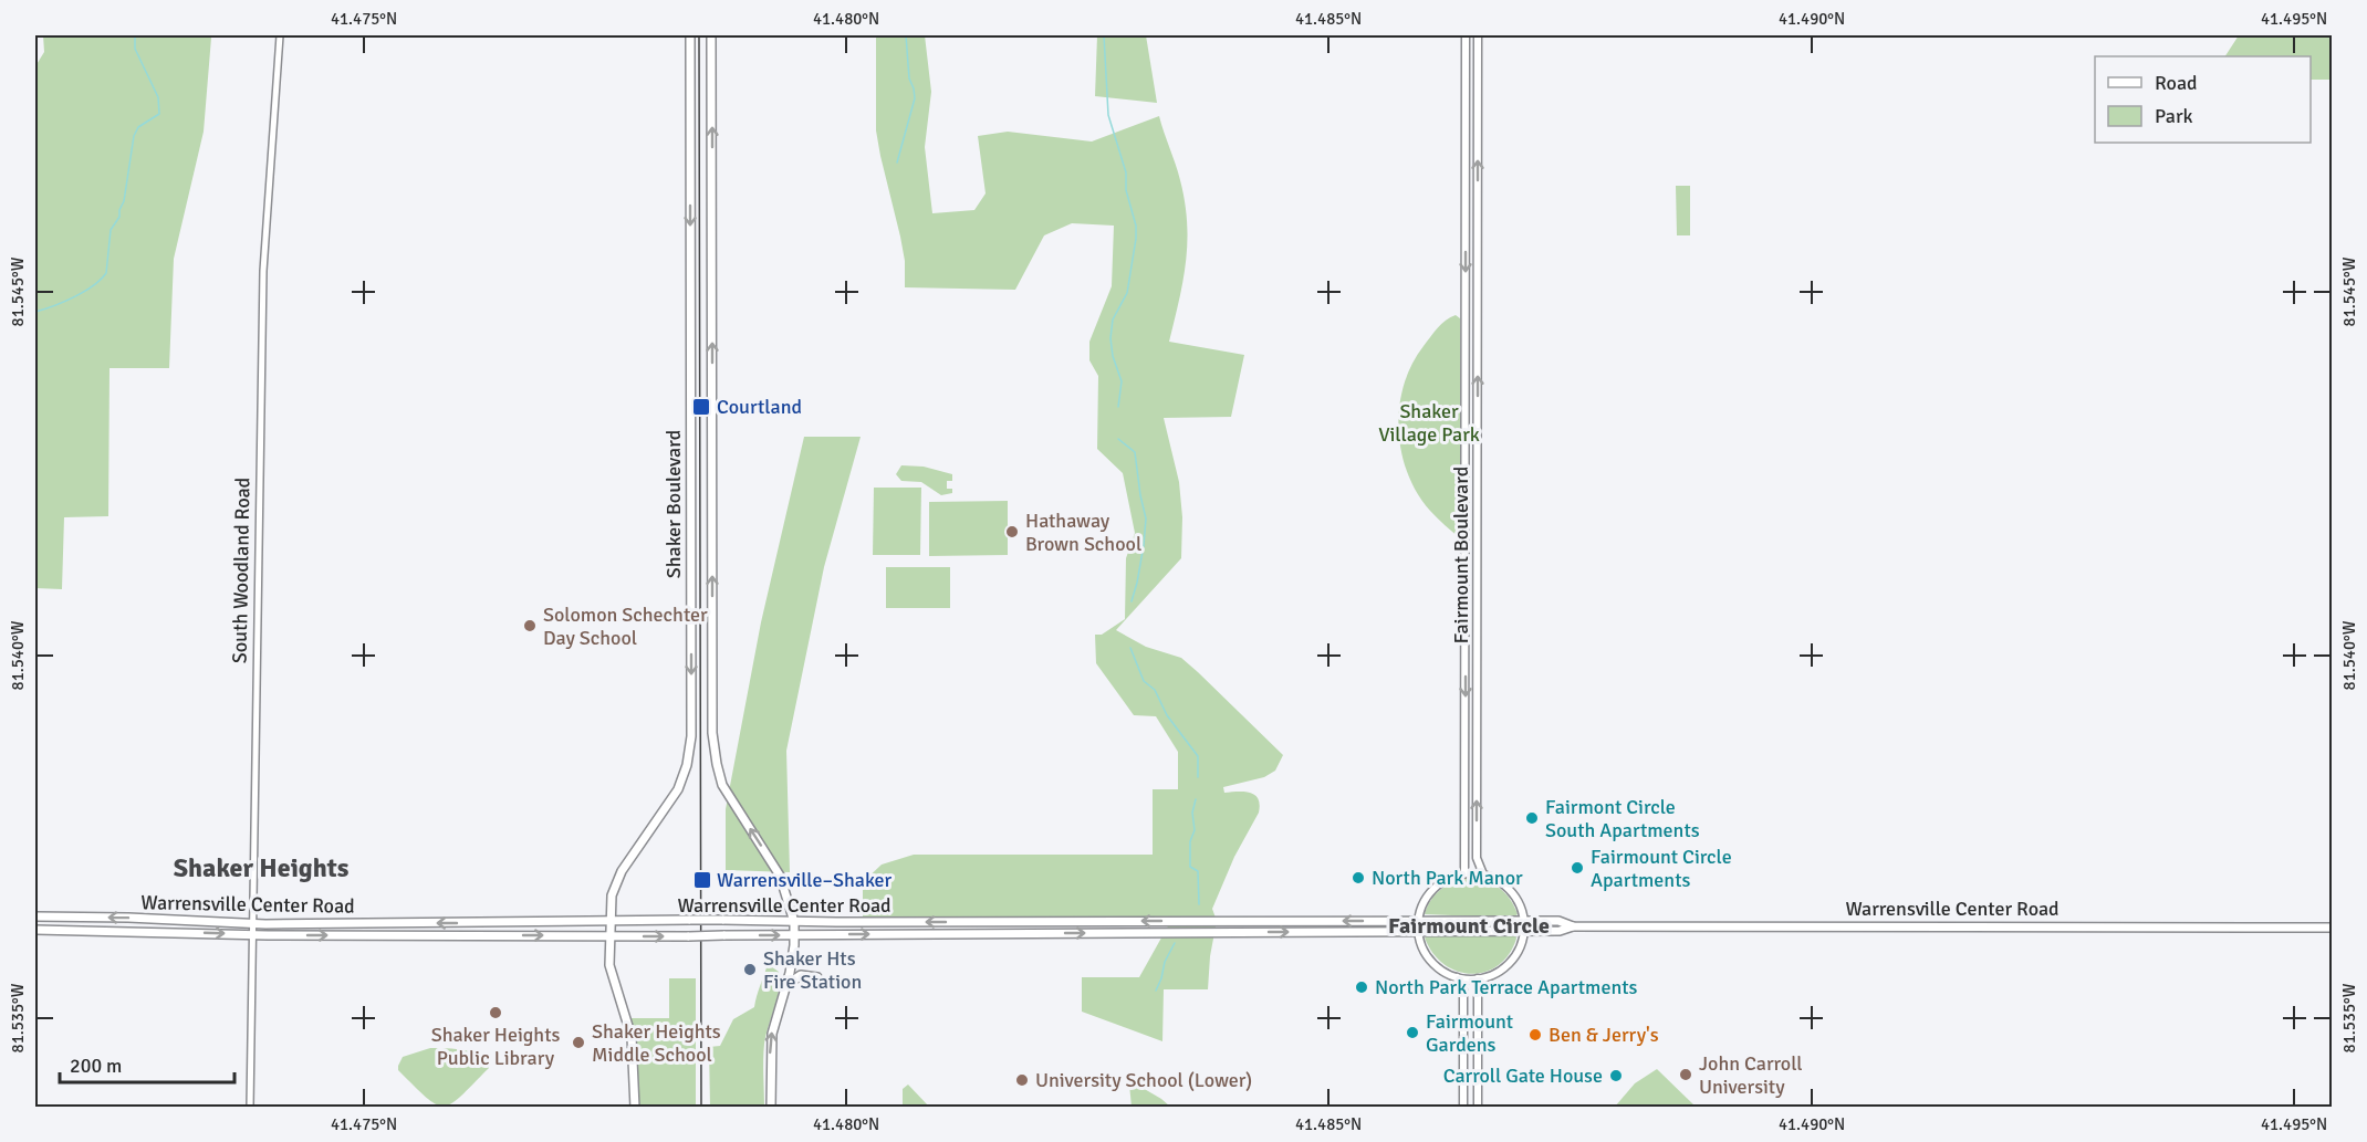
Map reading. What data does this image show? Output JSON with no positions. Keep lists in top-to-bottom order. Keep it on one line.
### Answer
{"streets":{"main road":["Shaker Boulevard","Fairmount Boulevard","Warrensville Center Road"],"street":["South Woodland Road"]},"crossings":[["Shaker Boulevard","Warrensville Center Road"],["South Woodland Road","Warrensville Center Road"]],"districts":["Shaker Heights","Fairmount Circle"],"parks":["Shaker Village Park"],"places":{"transit":["Courtland","Warrensville–Shaker"],"other":["Hathaway Brown School","Solomon Schechter Day School","Fairmont Circle South Apartments","Fairmount Circle Apartments","North Park Manor","Shaker Hts Fire Station","North Park Terrace Apartments","Shaker Heights Public Library","Fairmount Gardens","Ben & Jerry's","Shaker Heights Middle School","John Carroll University","Carroll Gate House","University School (Lower)"]},"legend":["Road","Park"],"scale_bar":"200 m","coordinates":["41.475°N","41.480°N","41.485°N","41.490°N","41.495°N","81.545°W","81.540°W","81.535°W"]}
